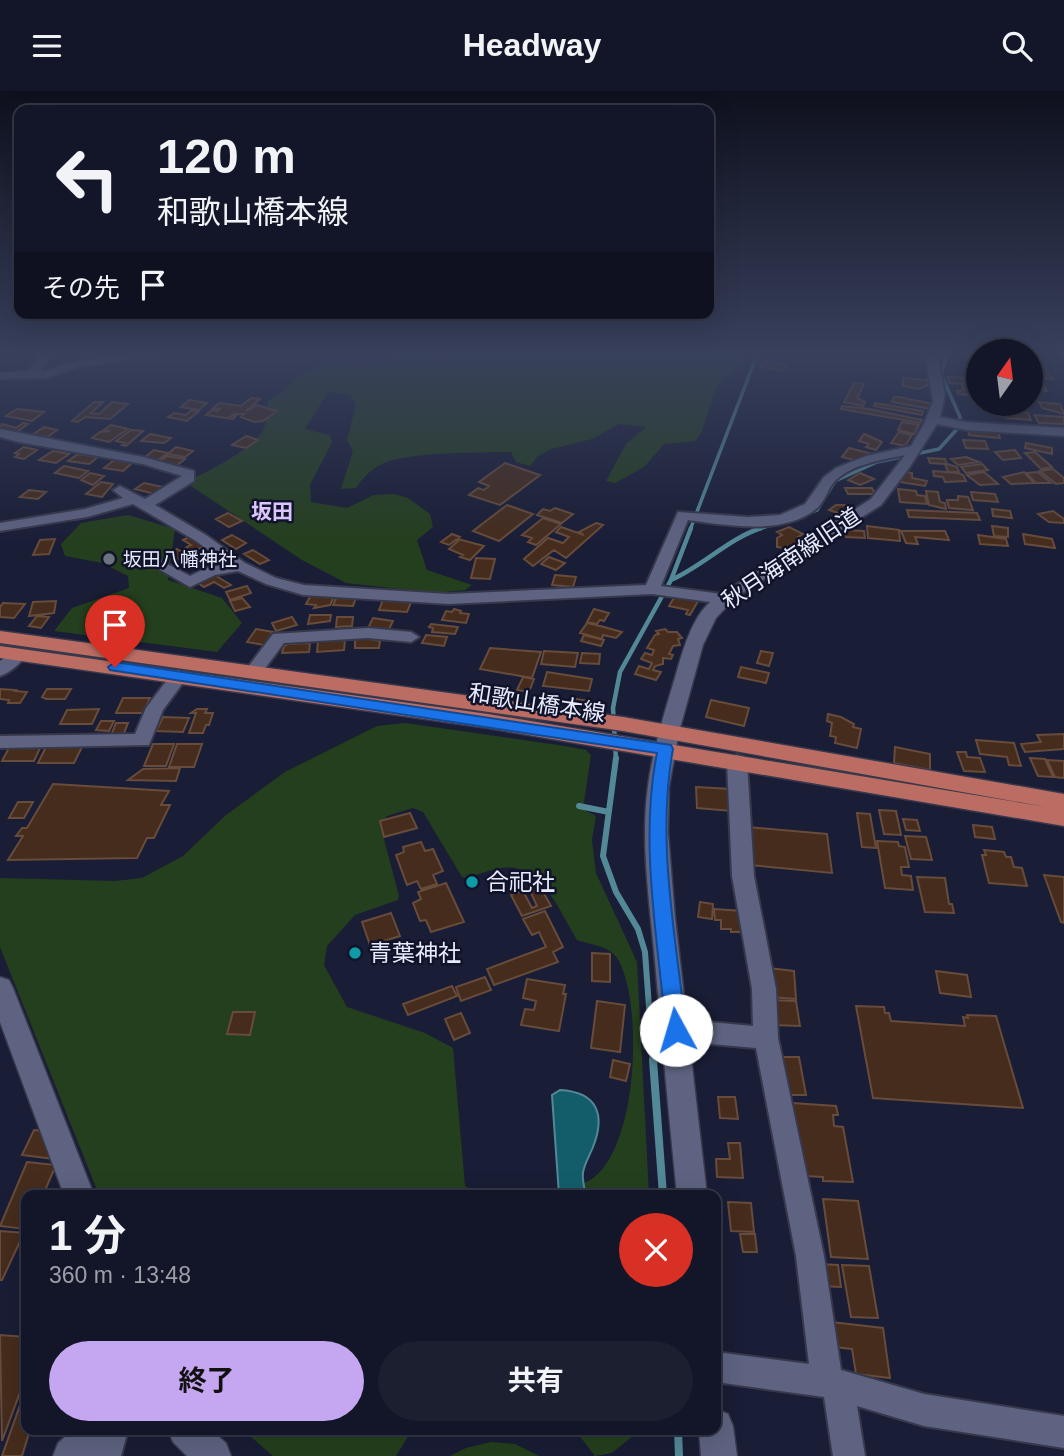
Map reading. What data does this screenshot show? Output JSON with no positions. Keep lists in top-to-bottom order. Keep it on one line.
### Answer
{"streets":{"main road":["和歌山橋本線"],"street":["秋月海南線旧道"]},"crossings":[["秋月海南線旧道","和歌山橋本線"]],"districts":["坂田"],"places":["坂田八幡神社","合祀社","青葉神社"],"north":"top","page":{"header":"Headway","turn":["120 m","和歌山橋本線"],"then":"その先","heading":["1 分","360 m · 13:48"],"buttons":["終了","共有"]}}
